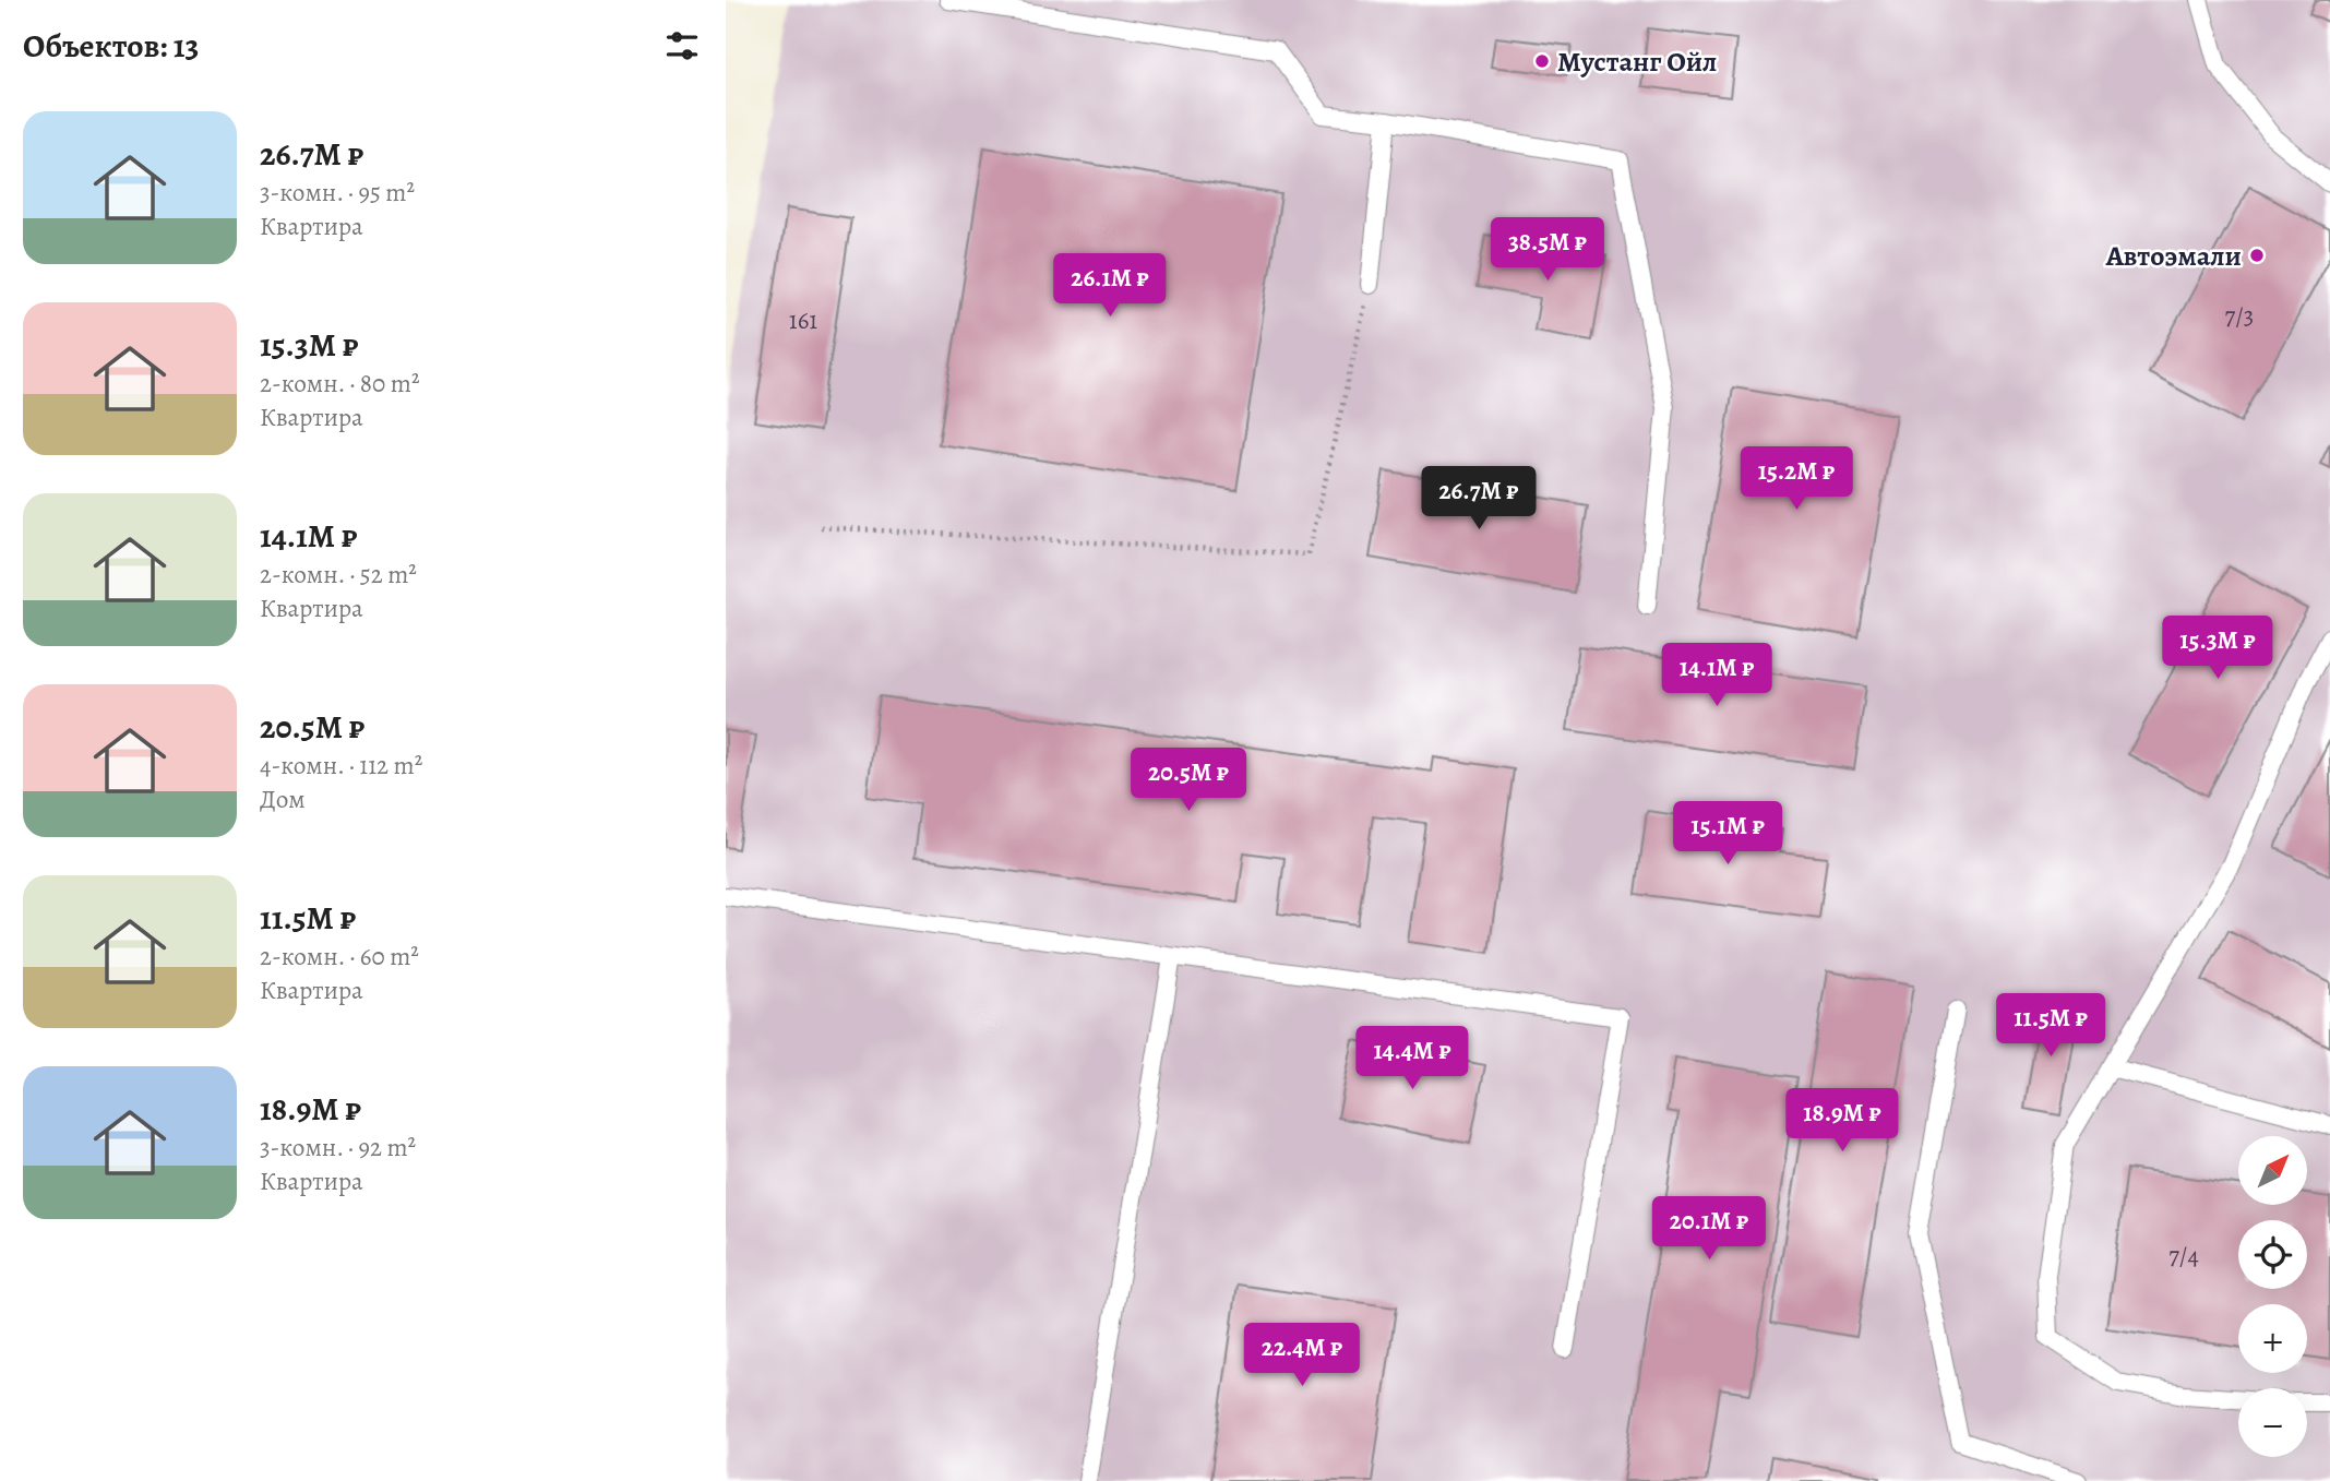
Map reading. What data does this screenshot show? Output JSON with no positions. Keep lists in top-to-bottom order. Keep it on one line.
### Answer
{"places":["Мустанг Ойл","Автоэмали"],"house_numbers":["7/3","161","7/4"],"north":"top right","page":{"heading":"Объектов: 13","list":[{"name":"26.7M ₽","note":"3-комн. · 95 m² · Квартира"},{"name":"15.3M ₽","note":"2-комн. · 80 m² · Квартира"},{"name":"14.1M ₽","note":"2-комн. · 52 m² · Квартира"},{"name":"20.5M ₽","note":"4-комн. · 112 m² · Дом"},{"name":"11.5M ₽","note":"2-комн. · 60 m² · Квартира"},{"name":"18.9M ₽","note":"3-комн. · 92 m² · Квартира"}],"price":["38.5M ₽","26.1M ₽","15.2M ₽","26.7M ₽","15.3M ₽","14.1M ₽","20.5M ₽","15.1M ₽","11.5M ₽","14.4M ₽","18.9M ₽","20.1M ₽","22.4M ₽"],"map_buttons":["+","−"]}}
